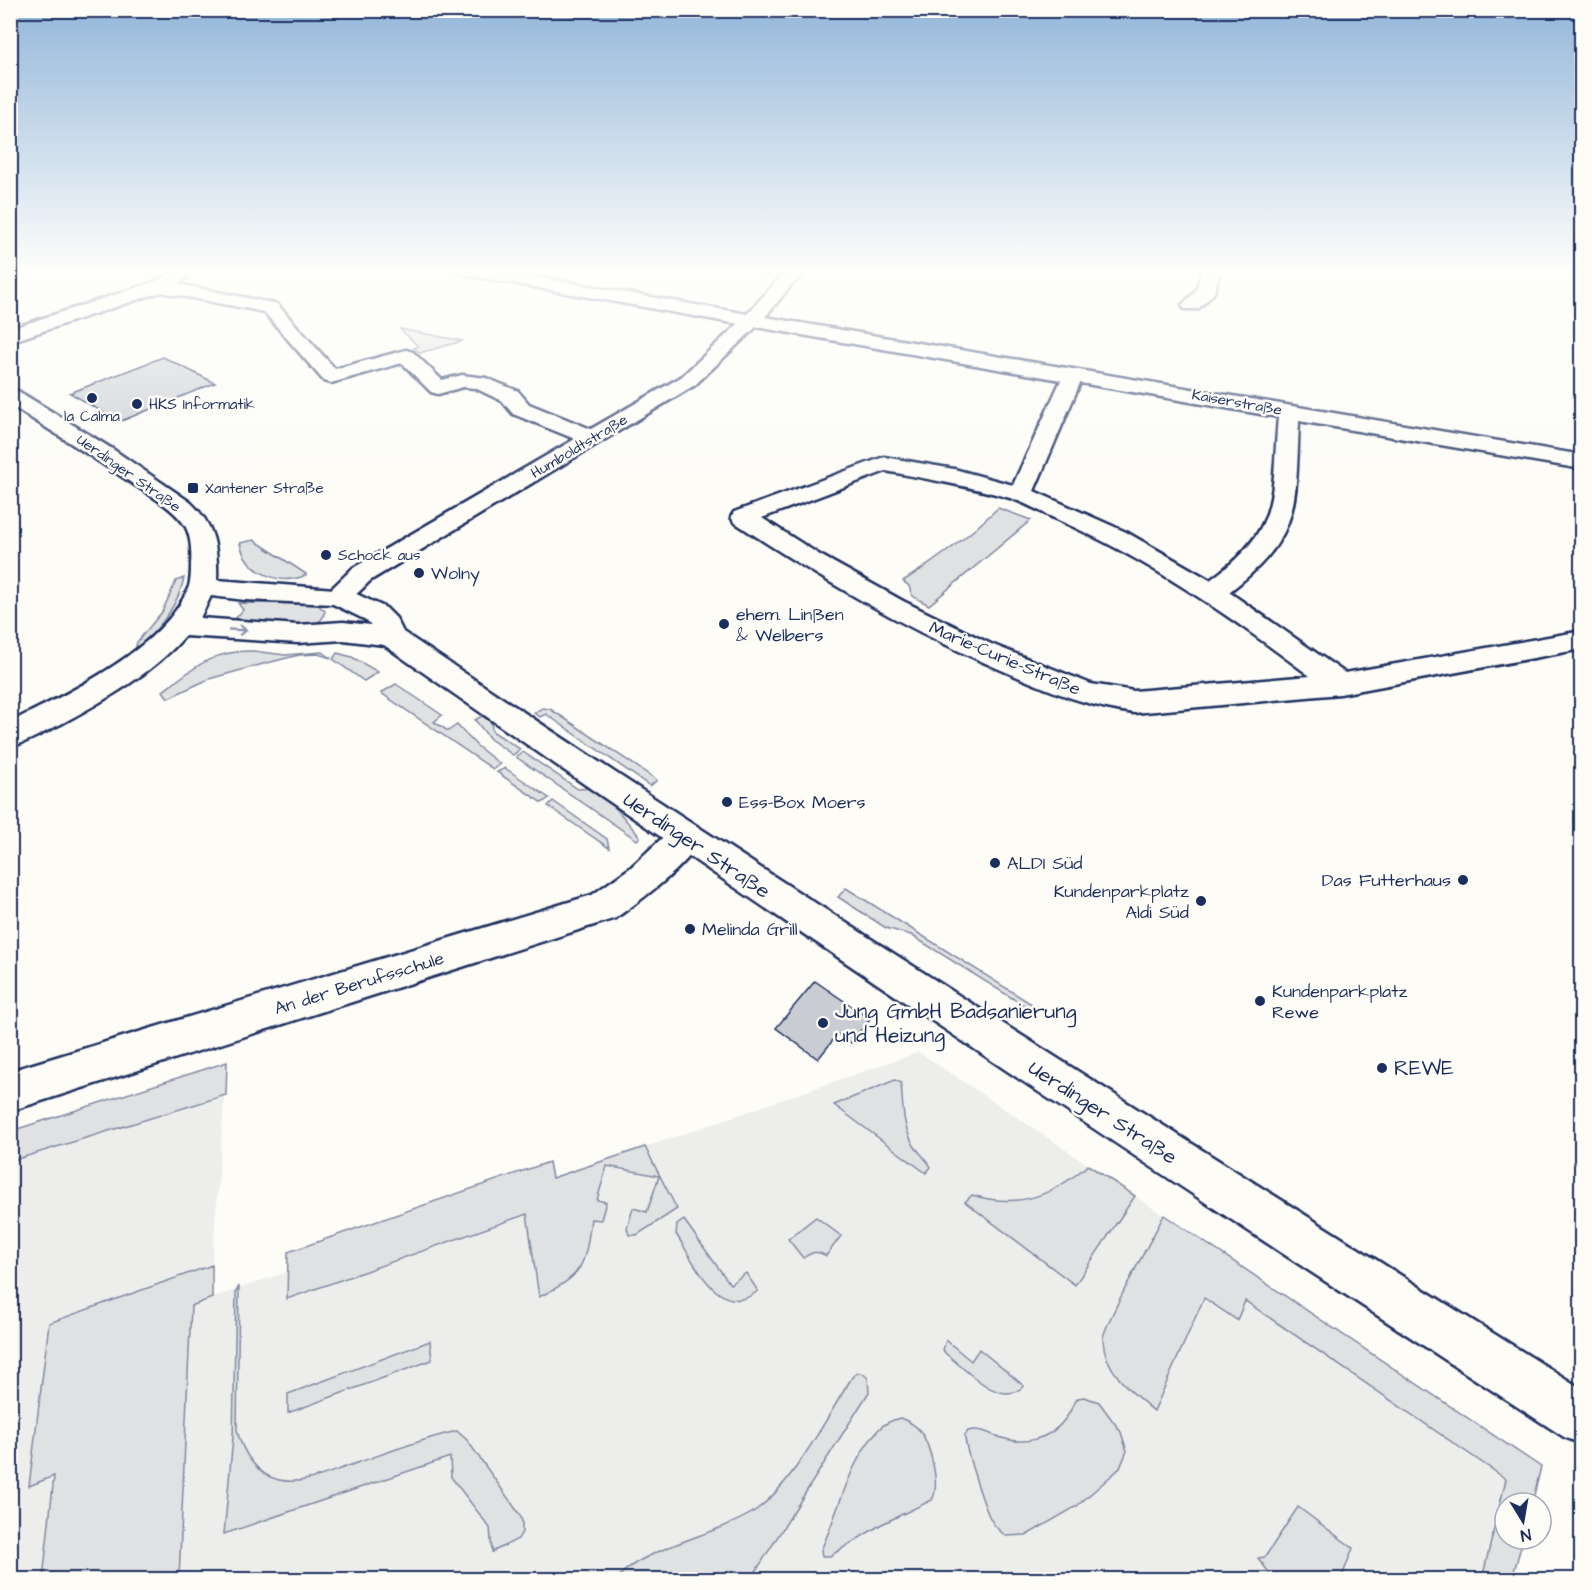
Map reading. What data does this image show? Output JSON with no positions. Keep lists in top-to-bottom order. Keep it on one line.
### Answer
{"streets":{"street":["Kaiserstraße","Humboldtstraße","Uerdinger Straße","Marie-Curie-Straße","An der Berufsschule"]},"crossings":[["Humboldtstraße","Uerdinger Straße"],["Uerdinger Straße","An der Berufsschule"]],"places":{"other":["la Calma","HKS Informatik","Schock aus","Wolny","ehem. Linßen & Welbers","Ess-Box Moers","ALDI Süd","Das Futterhaus","Kundenparkplatz Aldi Süd","Melinda Grill","Kundenparkplatz Rewe","Jung GmbH Badsanierung und Heizung","REWE"],"transit":["Xantener Straße"]},"north":"bottom"}
